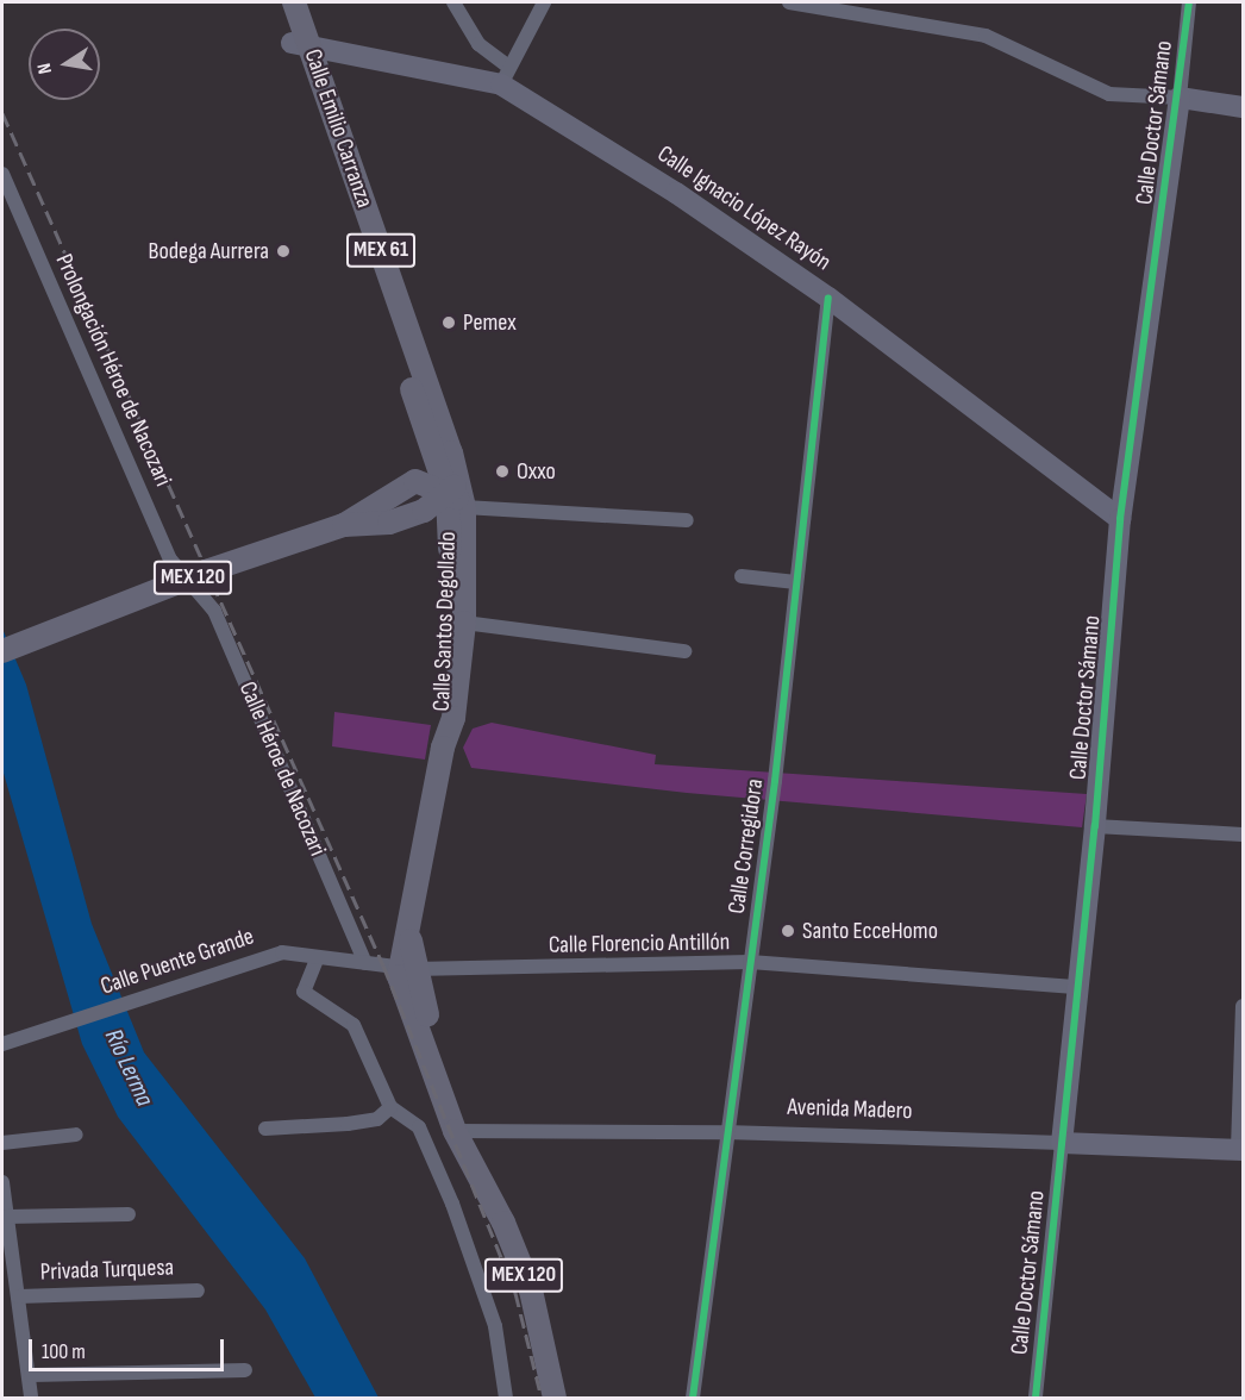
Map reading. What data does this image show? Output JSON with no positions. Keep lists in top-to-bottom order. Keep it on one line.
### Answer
{"streets":{"main road":["Calle Emilio Carranza","MEX 61","MEX 120","Calle Santos Degollado"],"street":["Calle Doctor Sámano","Calle Ignacio López Rayón","Prolongación Héroe de Nacozari","Calle Héroe de Nacozari","Calle Corregidora","Calle Florencio Antillón","Calle Puente Grande","Avenida Madero","Privada Turquesa"]},"crossings":[["Calle Doctor Sámano","Calle Ignacio López Rayón"],["Calle Doctor Sámano","Calle Florencio Antillón"],["Calle Doctor Sámano","Avenida Madero"],["Calle Emilio Carranza","Calle Ignacio López Rayón"],["Calle Emilio Carranza","MEX 120"],["Calle Emilio Carranza","Calle Santos Degollado"],["Calle Ignacio López Rayón","Calle Corregidora"],["Prolongación Héroe de Nacozari","MEX 120"],["Prolongación Héroe de Nacozari","Calle Héroe de Nacozari"],["MEX 120","Calle Santos Degollado"],["MEX 120","Calle Héroe de Nacozari"],["MEX 120","Calle Florencio Antillón"],["MEX 120","Calle Puente Grande"],["MEX 120","Avenida Madero"],["Calle Santos Degollado","Calle Florencio Antillón"],["Calle Santos Degollado","Calle Puente Grande"],["Calle Héroe de Nacozari","Calle Puente Grande"],["Calle Corregidora","Calle Florencio Antillón"],["Calle Corregidora","Avenida Madero"],["Calle Florencio Antillón","Calle Puente Grande"]],"water":["Río Lerma"],"places":["Bodega Aurrera","Pemex","Oxxo","Santo EcceHomo"],"scale_bar":"100 m","north":"left"}
